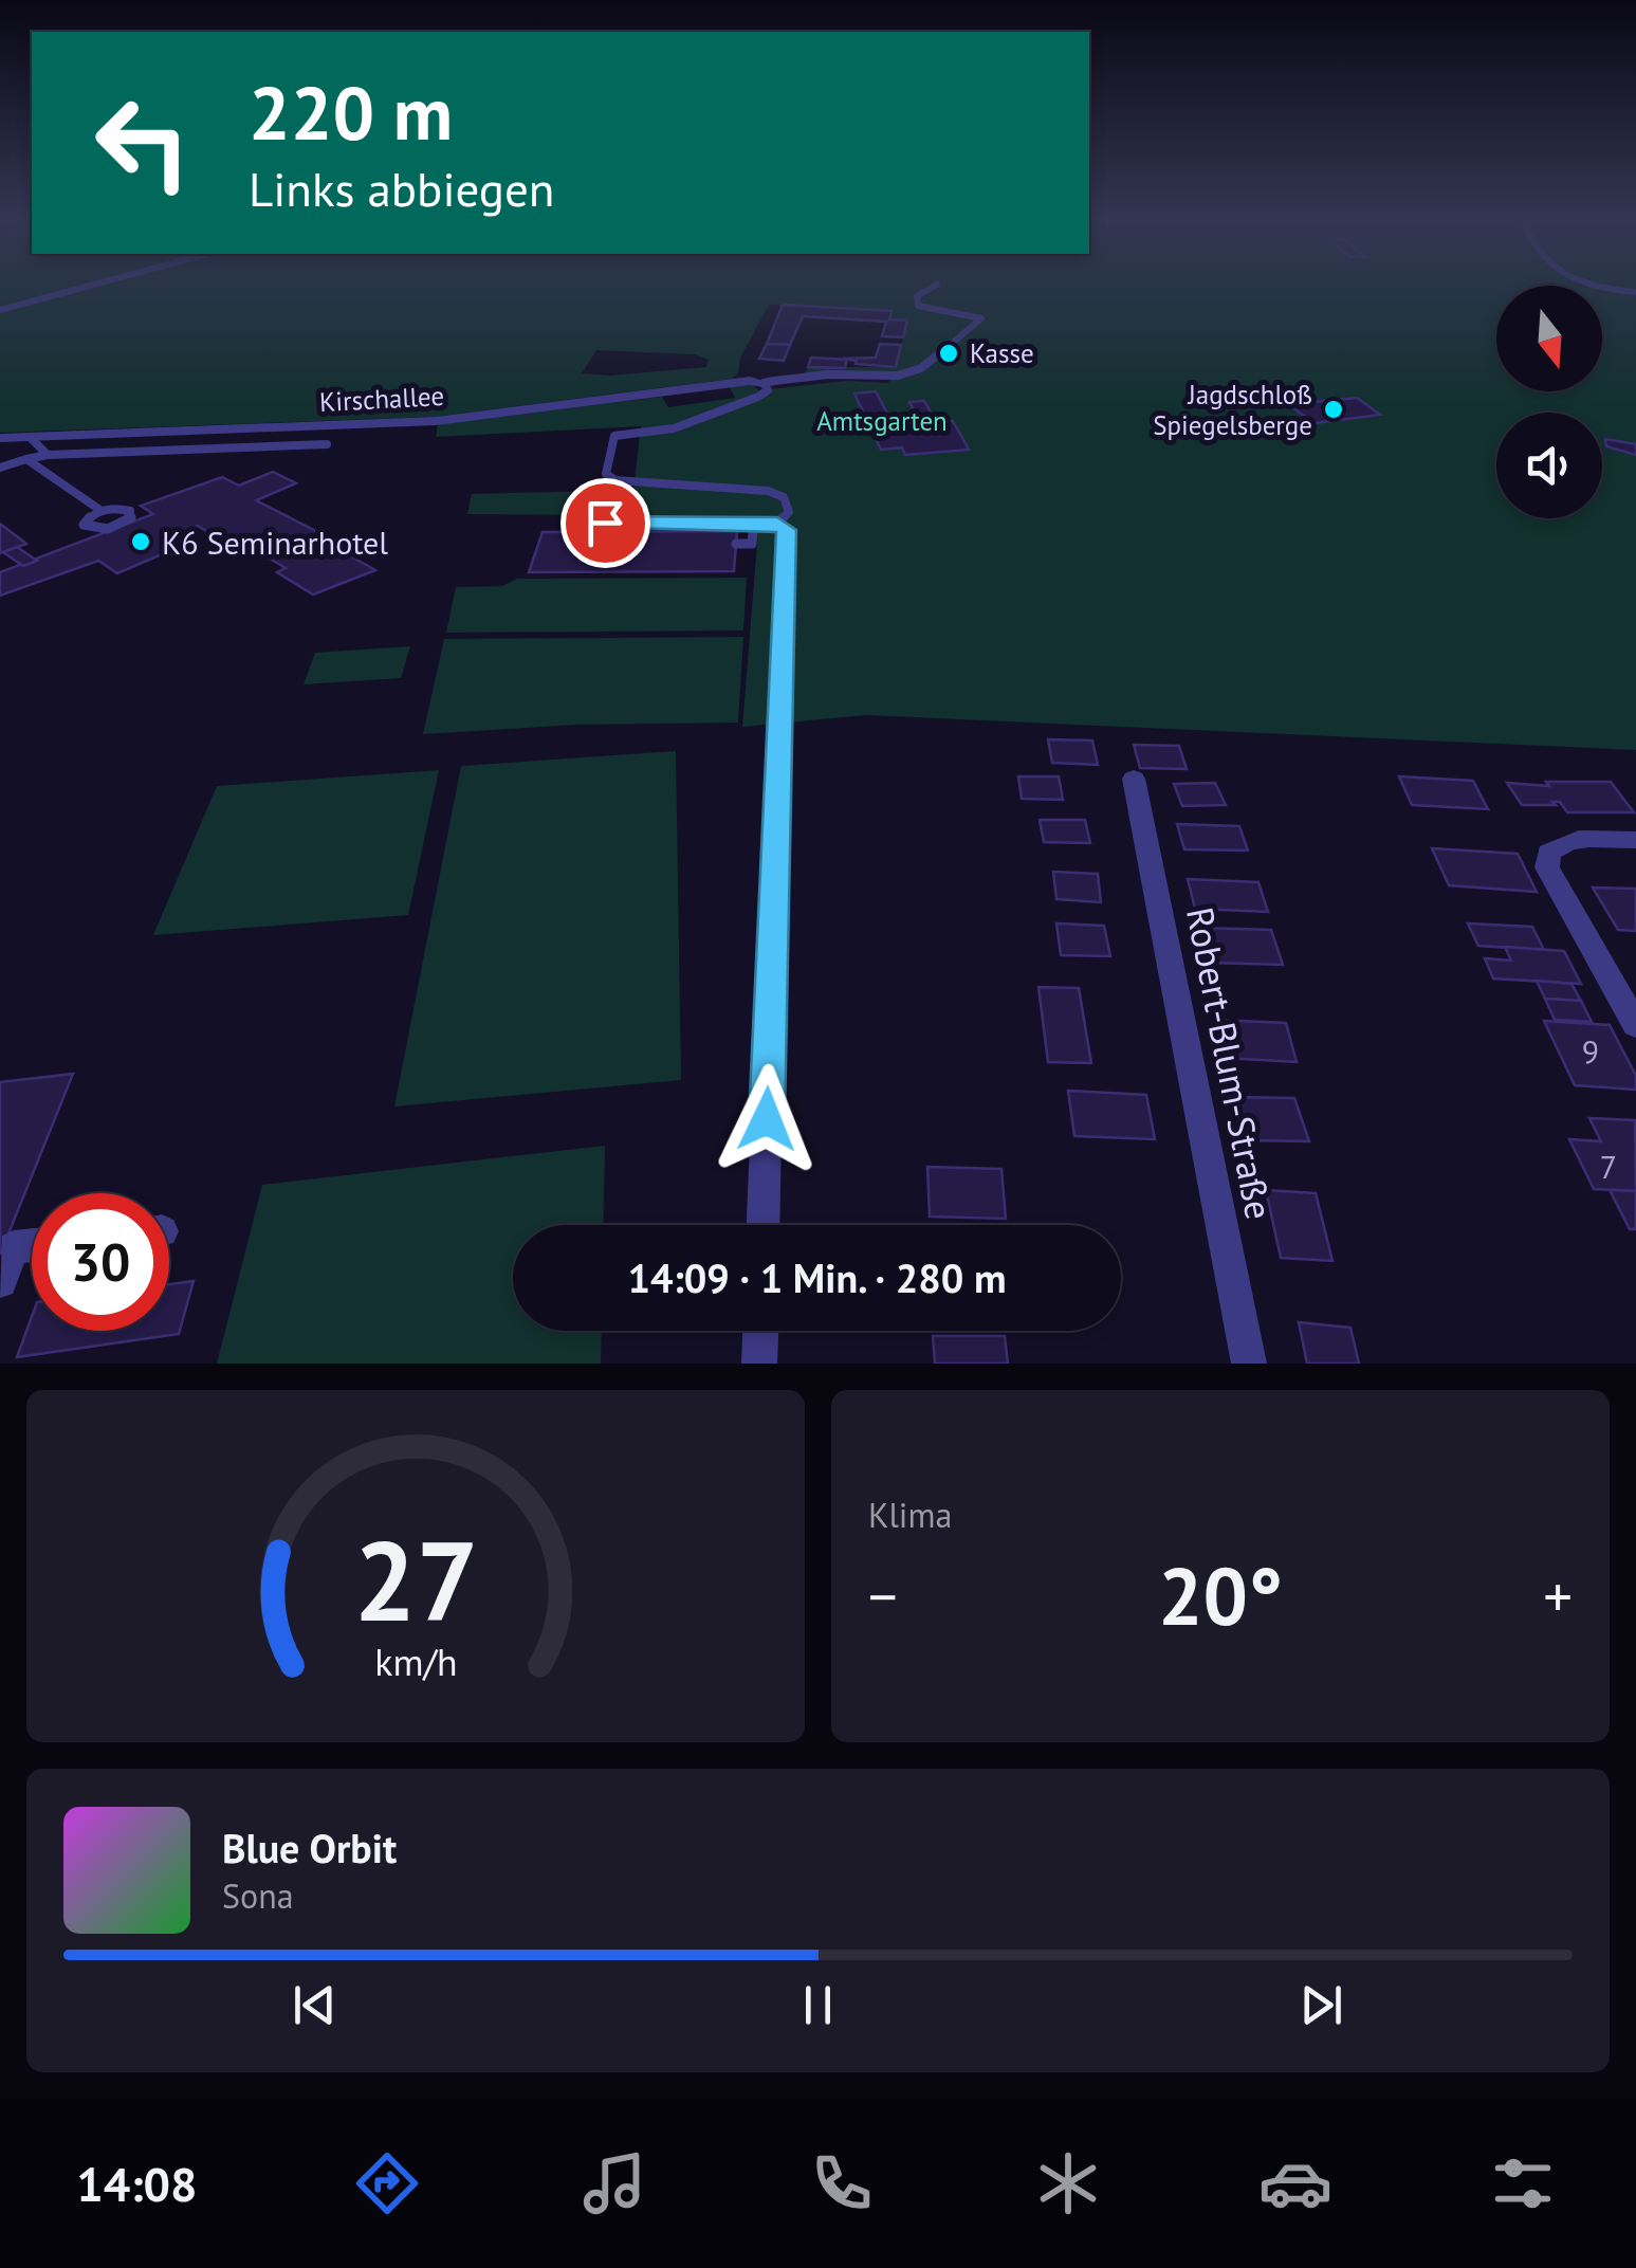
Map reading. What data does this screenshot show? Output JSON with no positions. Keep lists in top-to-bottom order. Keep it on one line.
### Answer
{"streets":{"street":["Kirschallee","Robert-Blum-Straße"]},"parks":["Amtsgarten"],"places":["Kasse","Jagdschloß Spiegelsberge","K6 Seminarhotel"],"house_numbers":["9","7"],"north":"bottom","page":{"turn":["220 m","Links abbiegen"],"limit":"30","trip":"14:09 · 1 Min. · 280 m","tile":"Klima","heat":["−","20°","+"],"song":["Blue Orbit","Sona"],"tabs":"14:08","gauge":["27","km/h"]}}
